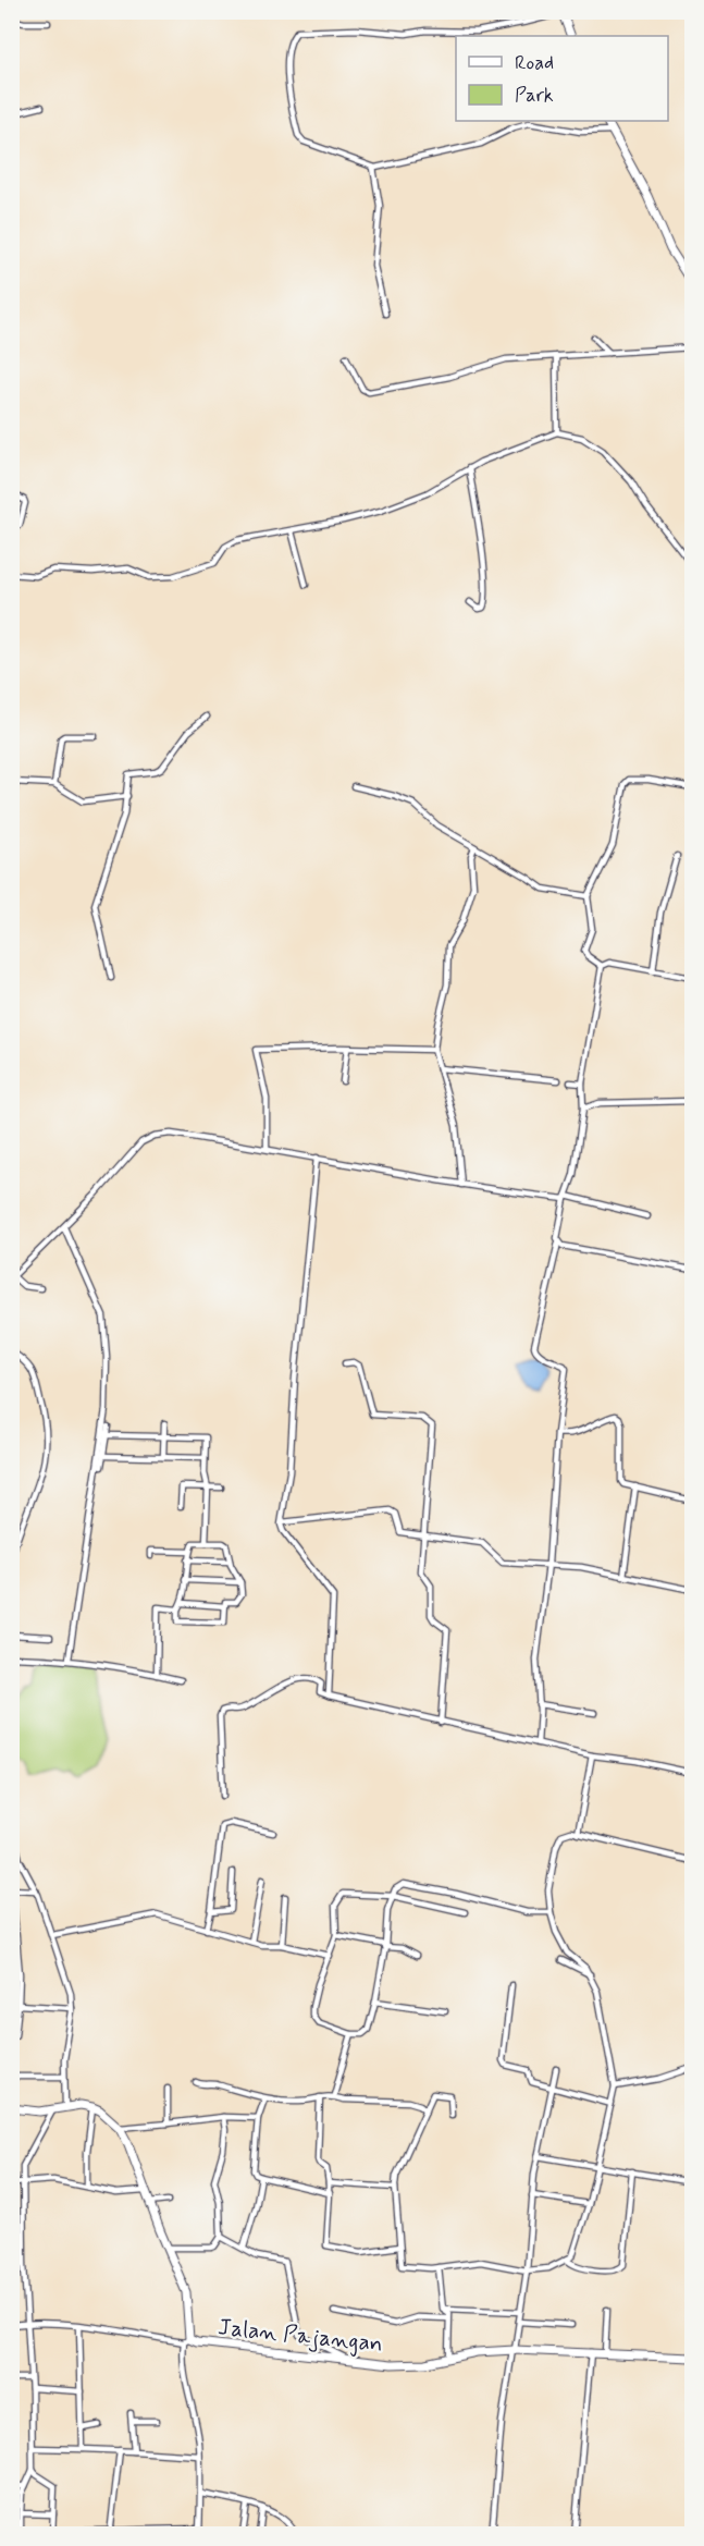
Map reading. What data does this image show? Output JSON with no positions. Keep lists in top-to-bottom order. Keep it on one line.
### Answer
{"streets":{"main road":["Jalan Pajangan"]},"legend":["Road","Park"]}
